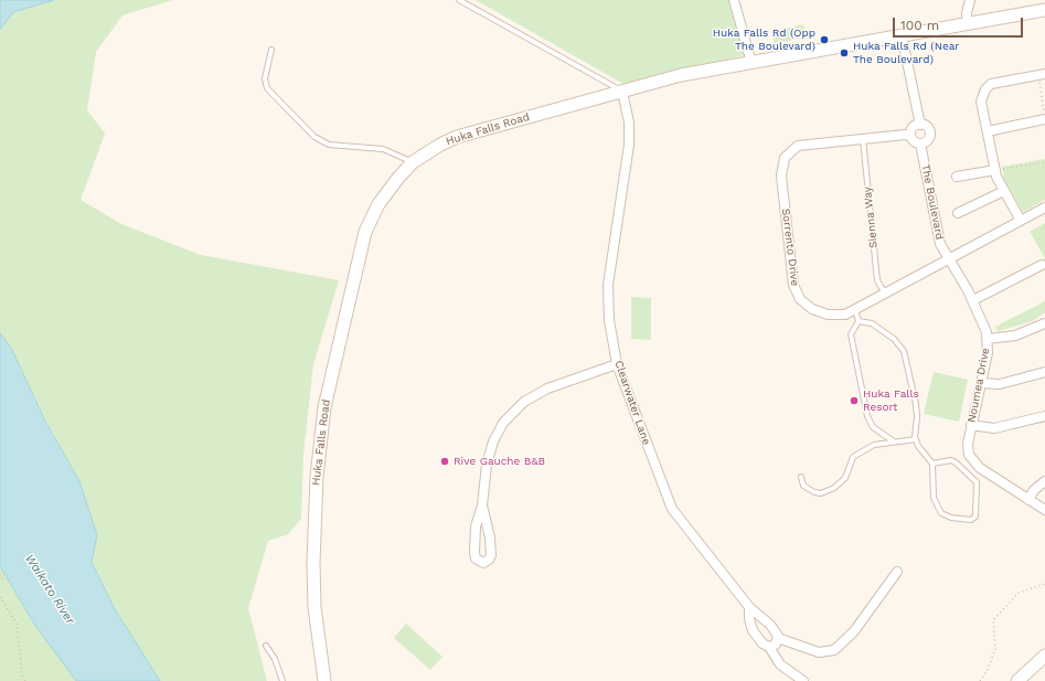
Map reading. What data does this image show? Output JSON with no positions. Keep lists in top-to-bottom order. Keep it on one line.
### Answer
{"streets":{"street":["Huka Falls Road","The Boulevard","Sorrento Drive","Noumea Drive","Clearwater Lane"],"lane":["Sienna Way"]},"crossings":[["Huka Falls Road","The Boulevard"],["Huka Falls Road","Clearwater Lane"],["The Boulevard","Sorrento Drive"],["The Boulevard","Noumea Drive"],["Sienna Way","Sorrento Drive"],["Sorrento Drive","Noumea Drive"]],"water":["Waikato River"],"places":["Huka Falls Rd (Opp The Boulevard)","Huka Falls Rd (Near The Boulevard)","Huka Falls Resort","Rive Gauche B&B"],"scale_bar":"100 m"}
